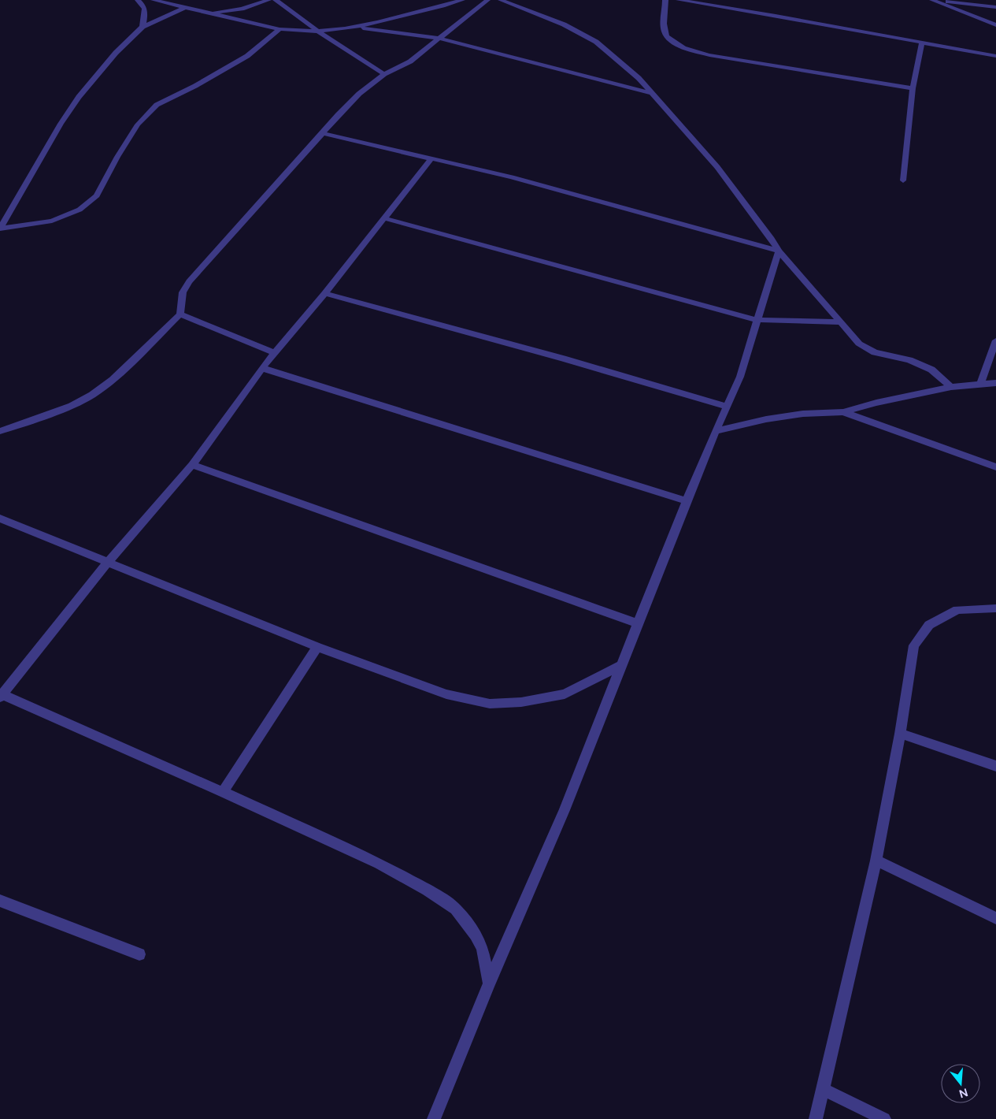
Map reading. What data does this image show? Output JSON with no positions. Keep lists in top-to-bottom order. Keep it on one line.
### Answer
{"north":"bottom"}
